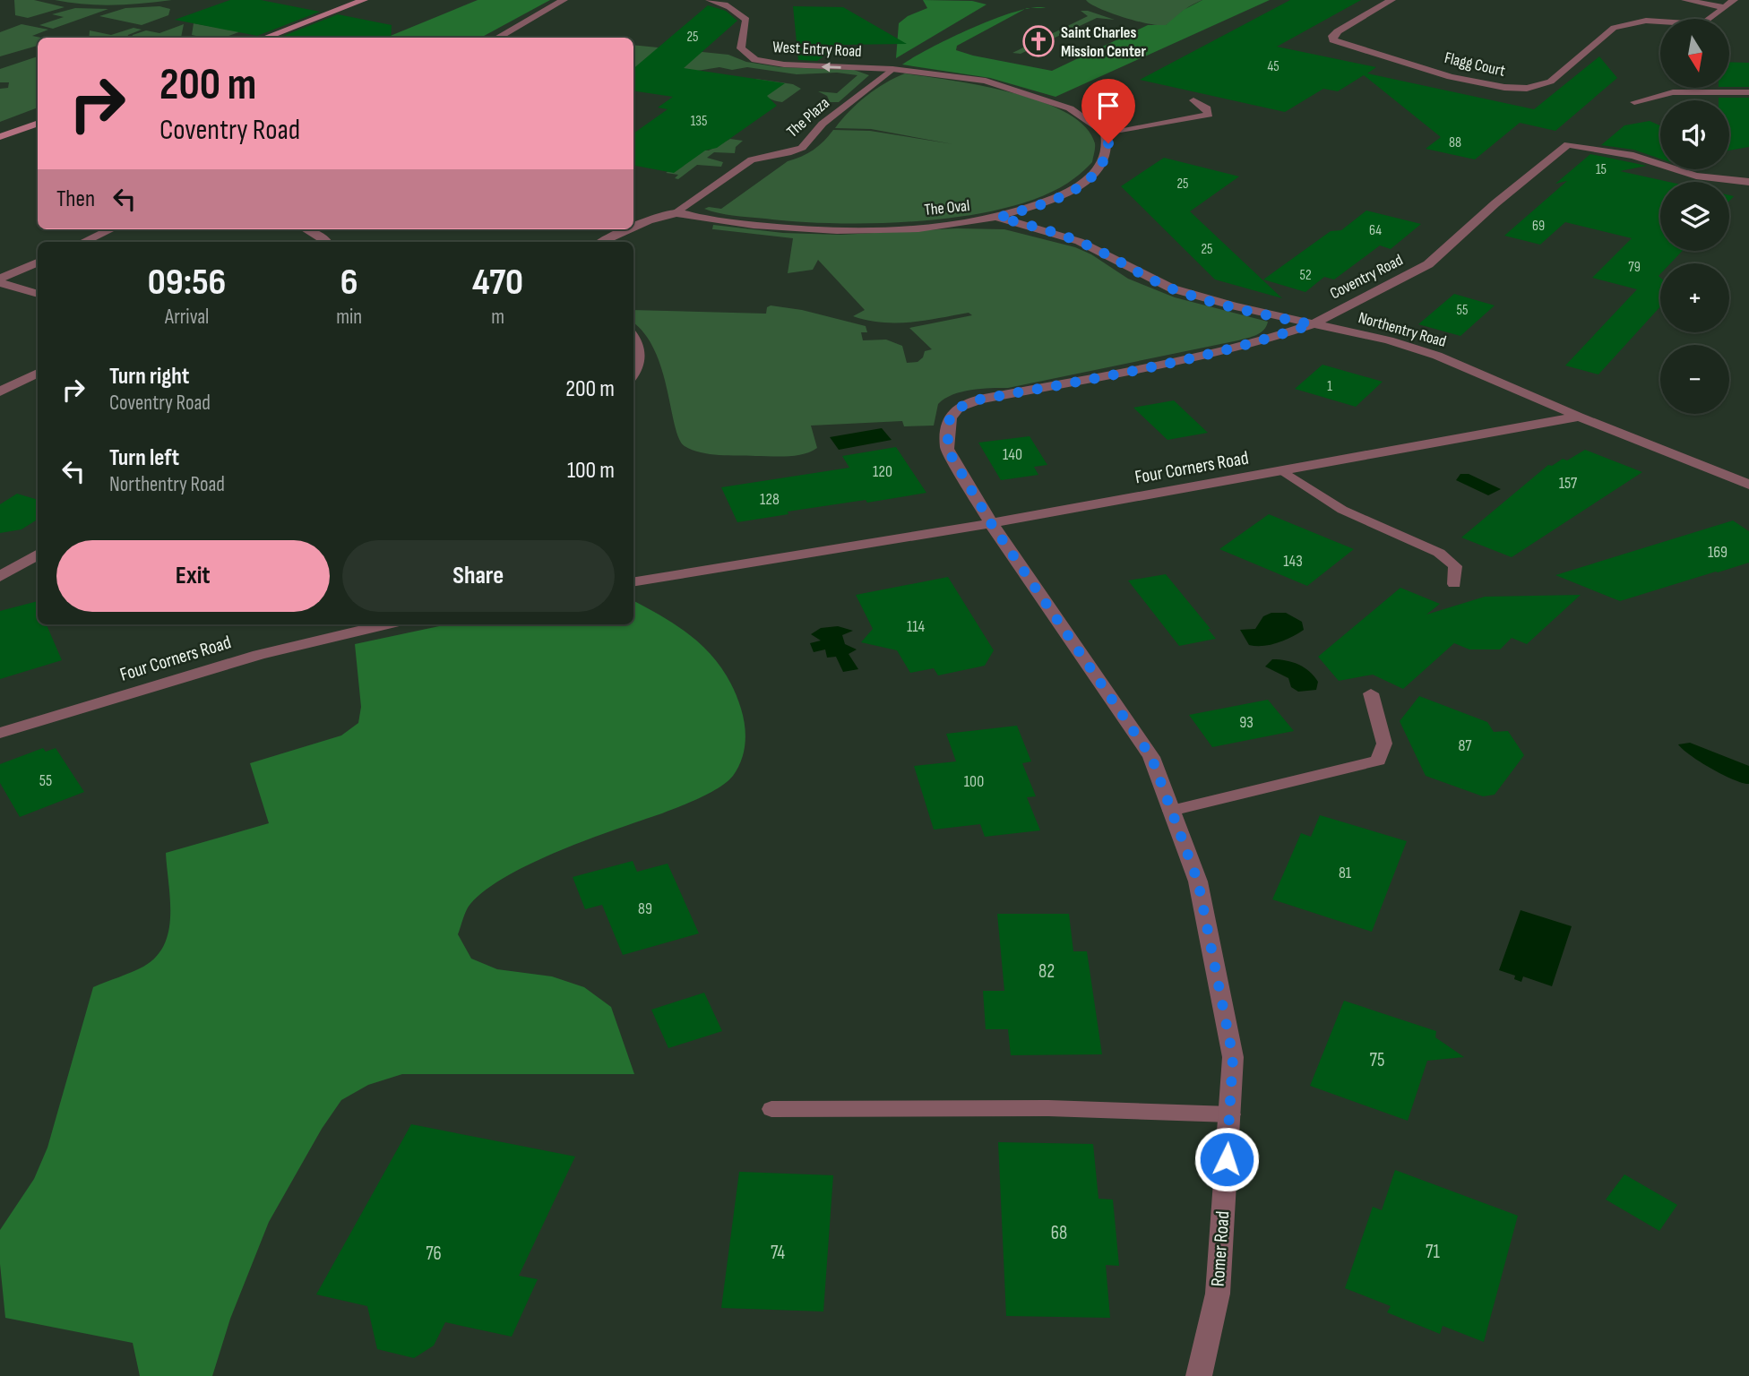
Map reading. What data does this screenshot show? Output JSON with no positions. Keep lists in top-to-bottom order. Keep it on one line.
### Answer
{"streets":{"street":["West Entry Road","Flagg Court","The Oval","Coventry Road","Northentry Road","Four Corners Road","Romer Road"],"lane":["The Plaza"]},"crossings":[["West Entry Road","The Plaza"],["The Plaza","The Oval"],["The Oval","Northentry Road"],["Coventry Road","Northentry Road"],["Coventry Road","Romer Road"],["Northentry Road","Four Corners Road"],["Four Corners Road","Romer Road"]],"one_way":["West Entry Road"],"places":{"church":["Saint Charles Mission Center"]},"house_numbers":["25","45","135","88","15","25","69","64","25","79","52","55","1","140","120","157","128","169","143","114","93","87","55","100","81","89","82","75","68","71","74","76"],"north":"bottom","page":{"map_buttons":["+","−"],"turn":["200 m","Coventry Road"],"then":"Then","eta":["09:56","Arrival","6","min","470","m"],"list":[{"name":"Turn right","note":"Coventry Road","value":"200 m"},{"name":"Turn left","note":"Northentry Road","value":"100 m"}],"buttons":["Exit","Share"]}}
